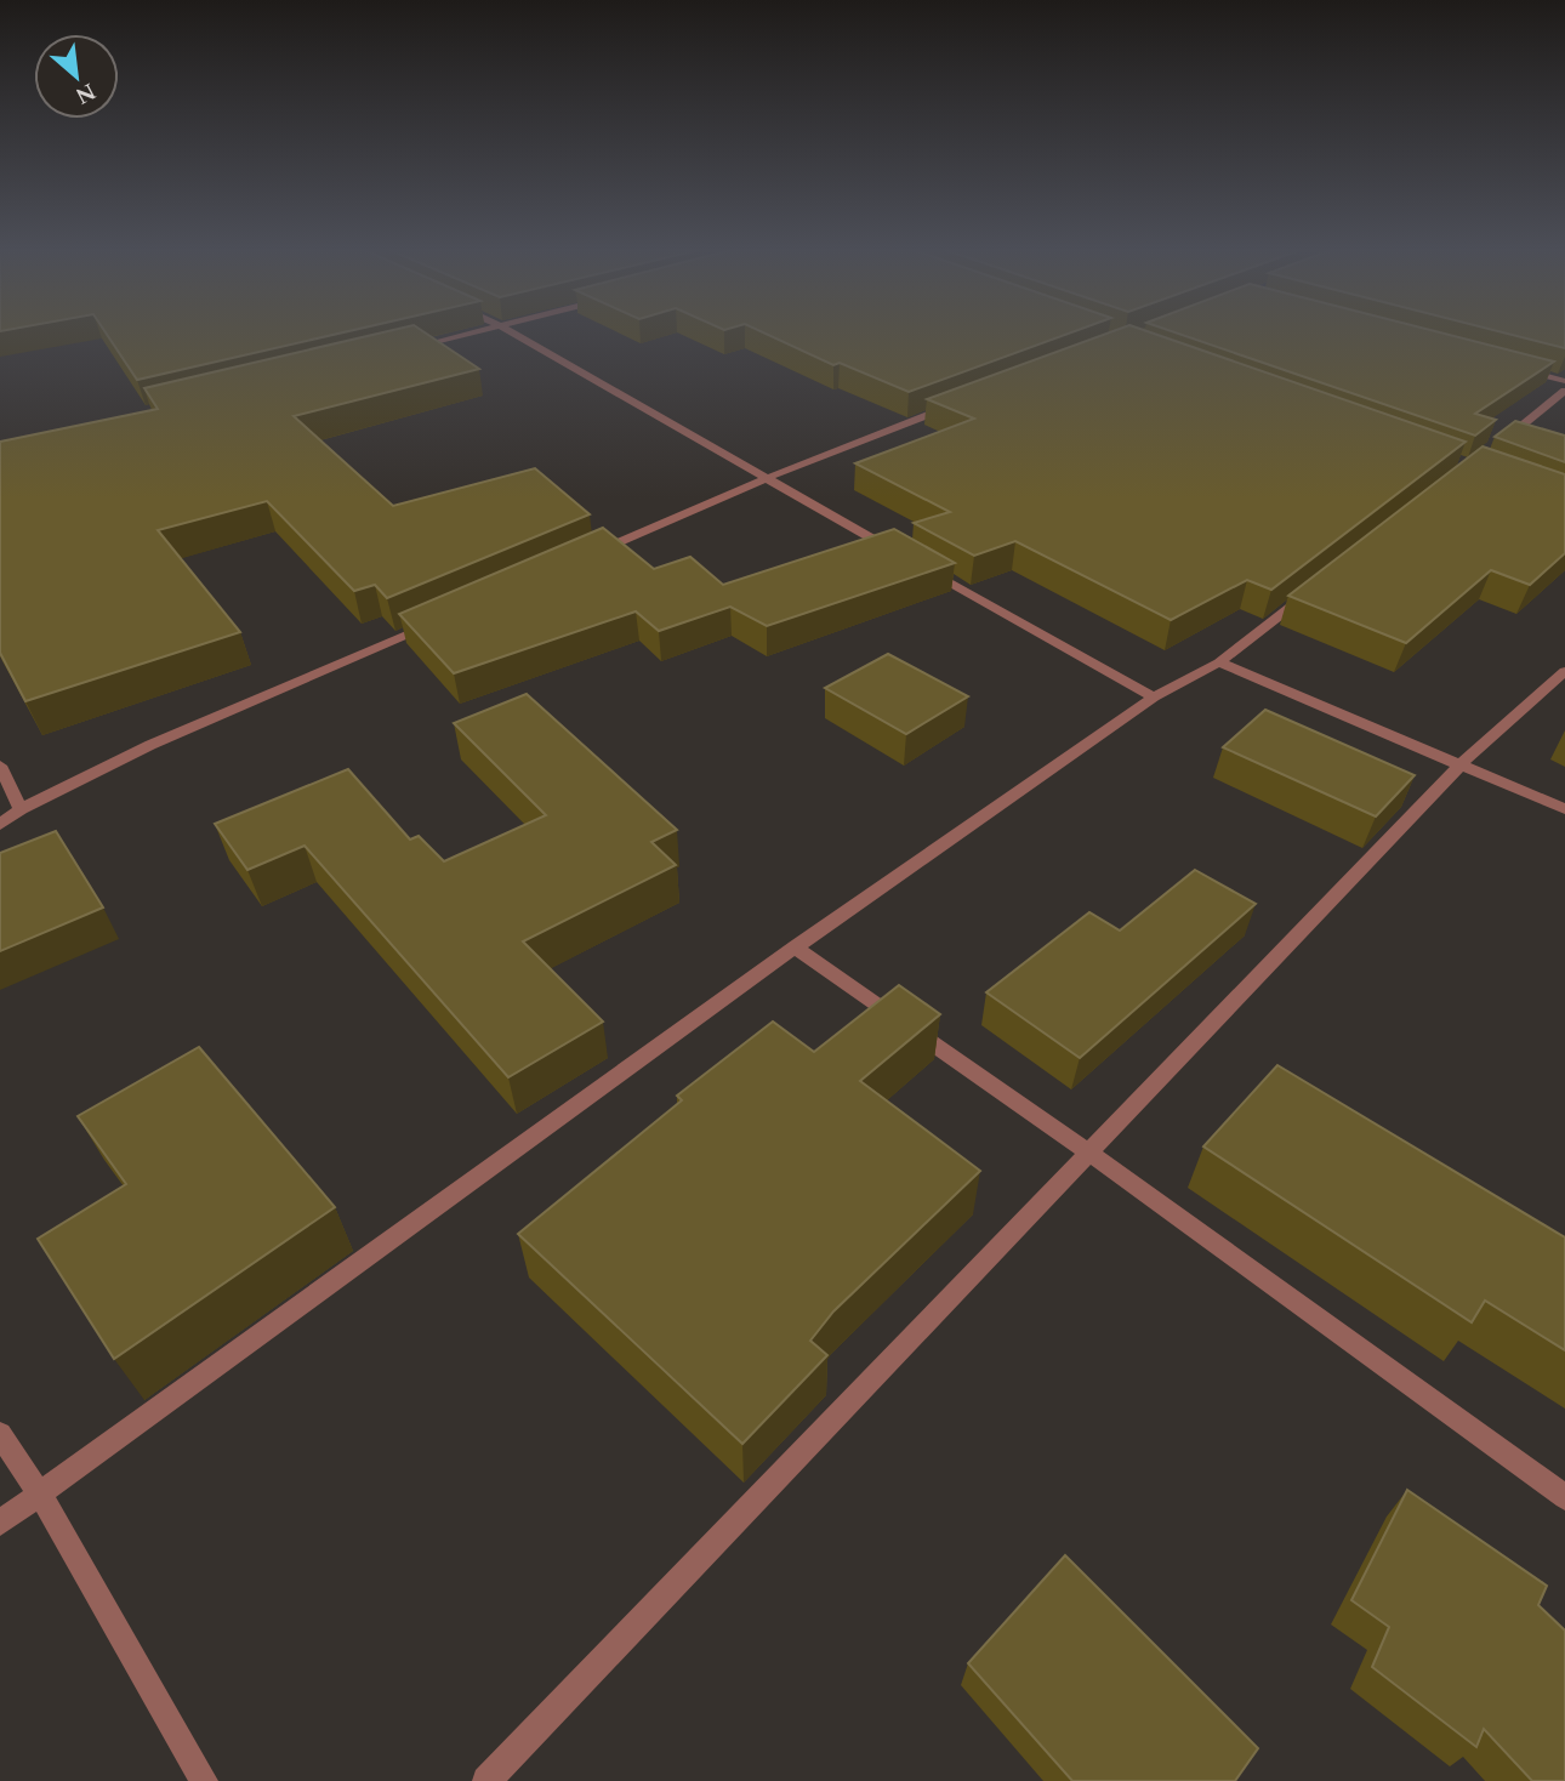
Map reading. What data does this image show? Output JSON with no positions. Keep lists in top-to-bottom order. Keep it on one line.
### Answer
{"north":"bottom right"}
